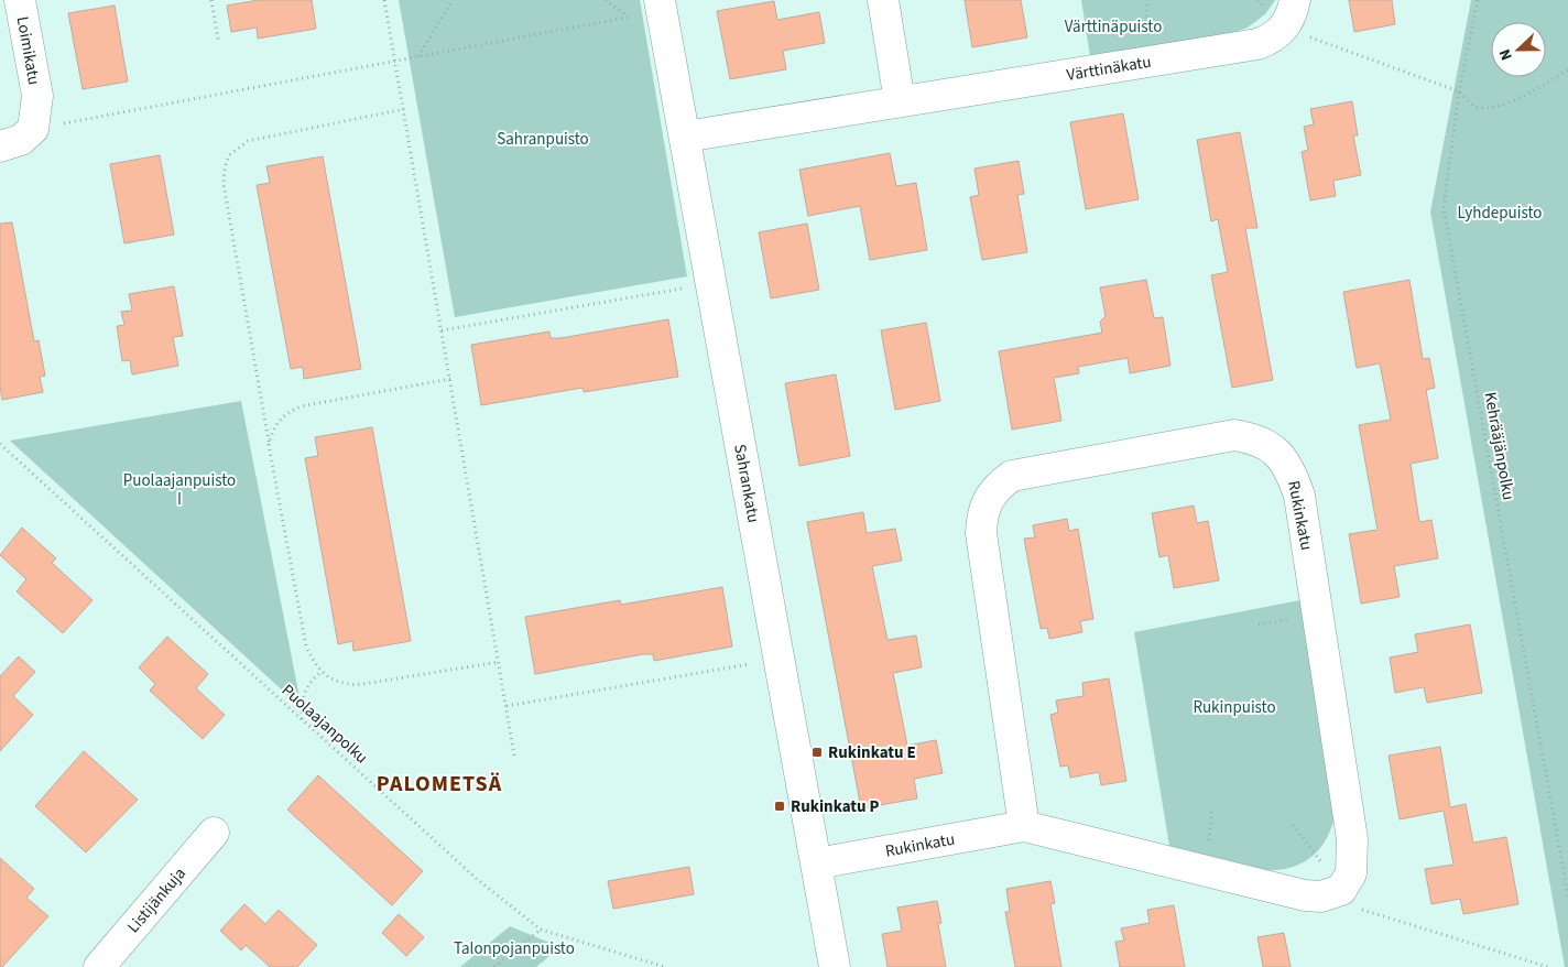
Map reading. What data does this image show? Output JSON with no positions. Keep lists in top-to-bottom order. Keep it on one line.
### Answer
{"streets":{"street":["Loimikatu","Värttinäkatu","Sahrankatu","Rukinkatu","Listijänkuja"],"path":["Kehrääjänpolku","Puolaajanpolku"]},"crossings":[["Värttinäkatu","Sahrankatu"],["Sahrankatu","Rukinkatu"]],"districts":["PALOMETSÄ"],"parks":["Värttinäpuisto","Sahranpuisto","Lyhdepuisto","Puolaajanpuisto I","Rukinpuisto","Talonpojanpuisto"],"places":{"transit":["Rukinkatu E","Rukinkatu P"]},"north":"left"}
